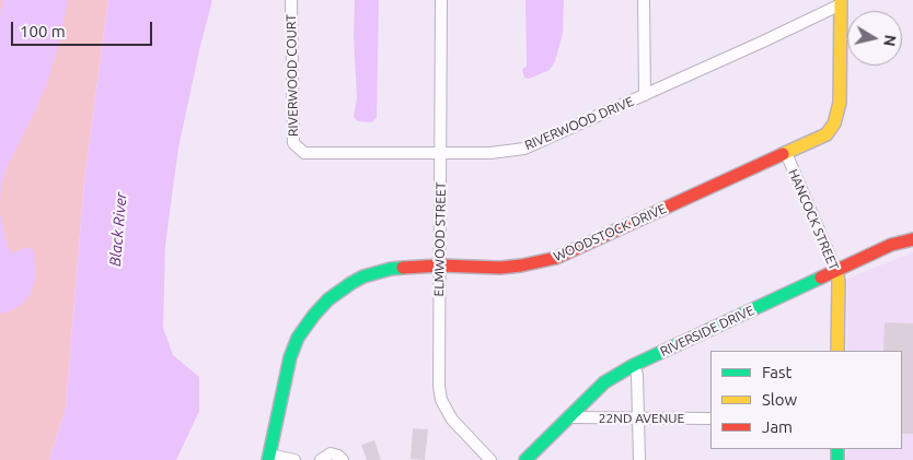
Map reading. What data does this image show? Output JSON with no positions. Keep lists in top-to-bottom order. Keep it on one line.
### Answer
{"streets":{"street":["RIVERWOOD COURT","RIVERWOOD DRIVE","HANCOCK STREET","WOODSTOCK DRIVE","ELMWOOD STREET","RIVERSIDE DRIVE","22ND AVENUE"]},"crossings":[["RIVERWOOD COURT","RIVERWOOD DRIVE"],["RIVERWOOD DRIVE","WOODSTOCK DRIVE"],["RIVERWOOD DRIVE","ELMWOOD STREET"],["HANCOCK STREET","WOODSTOCK DRIVE"],["HANCOCK STREET","RIVERSIDE DRIVE"],["WOODSTOCK DRIVE","ELMWOOD STREET"],["RIVERSIDE DRIVE","22ND AVENUE"]],"water":["Black River"],"legend":["Fast","Slow","Jam"],"scale_bar":"100 m","north":"right"}
